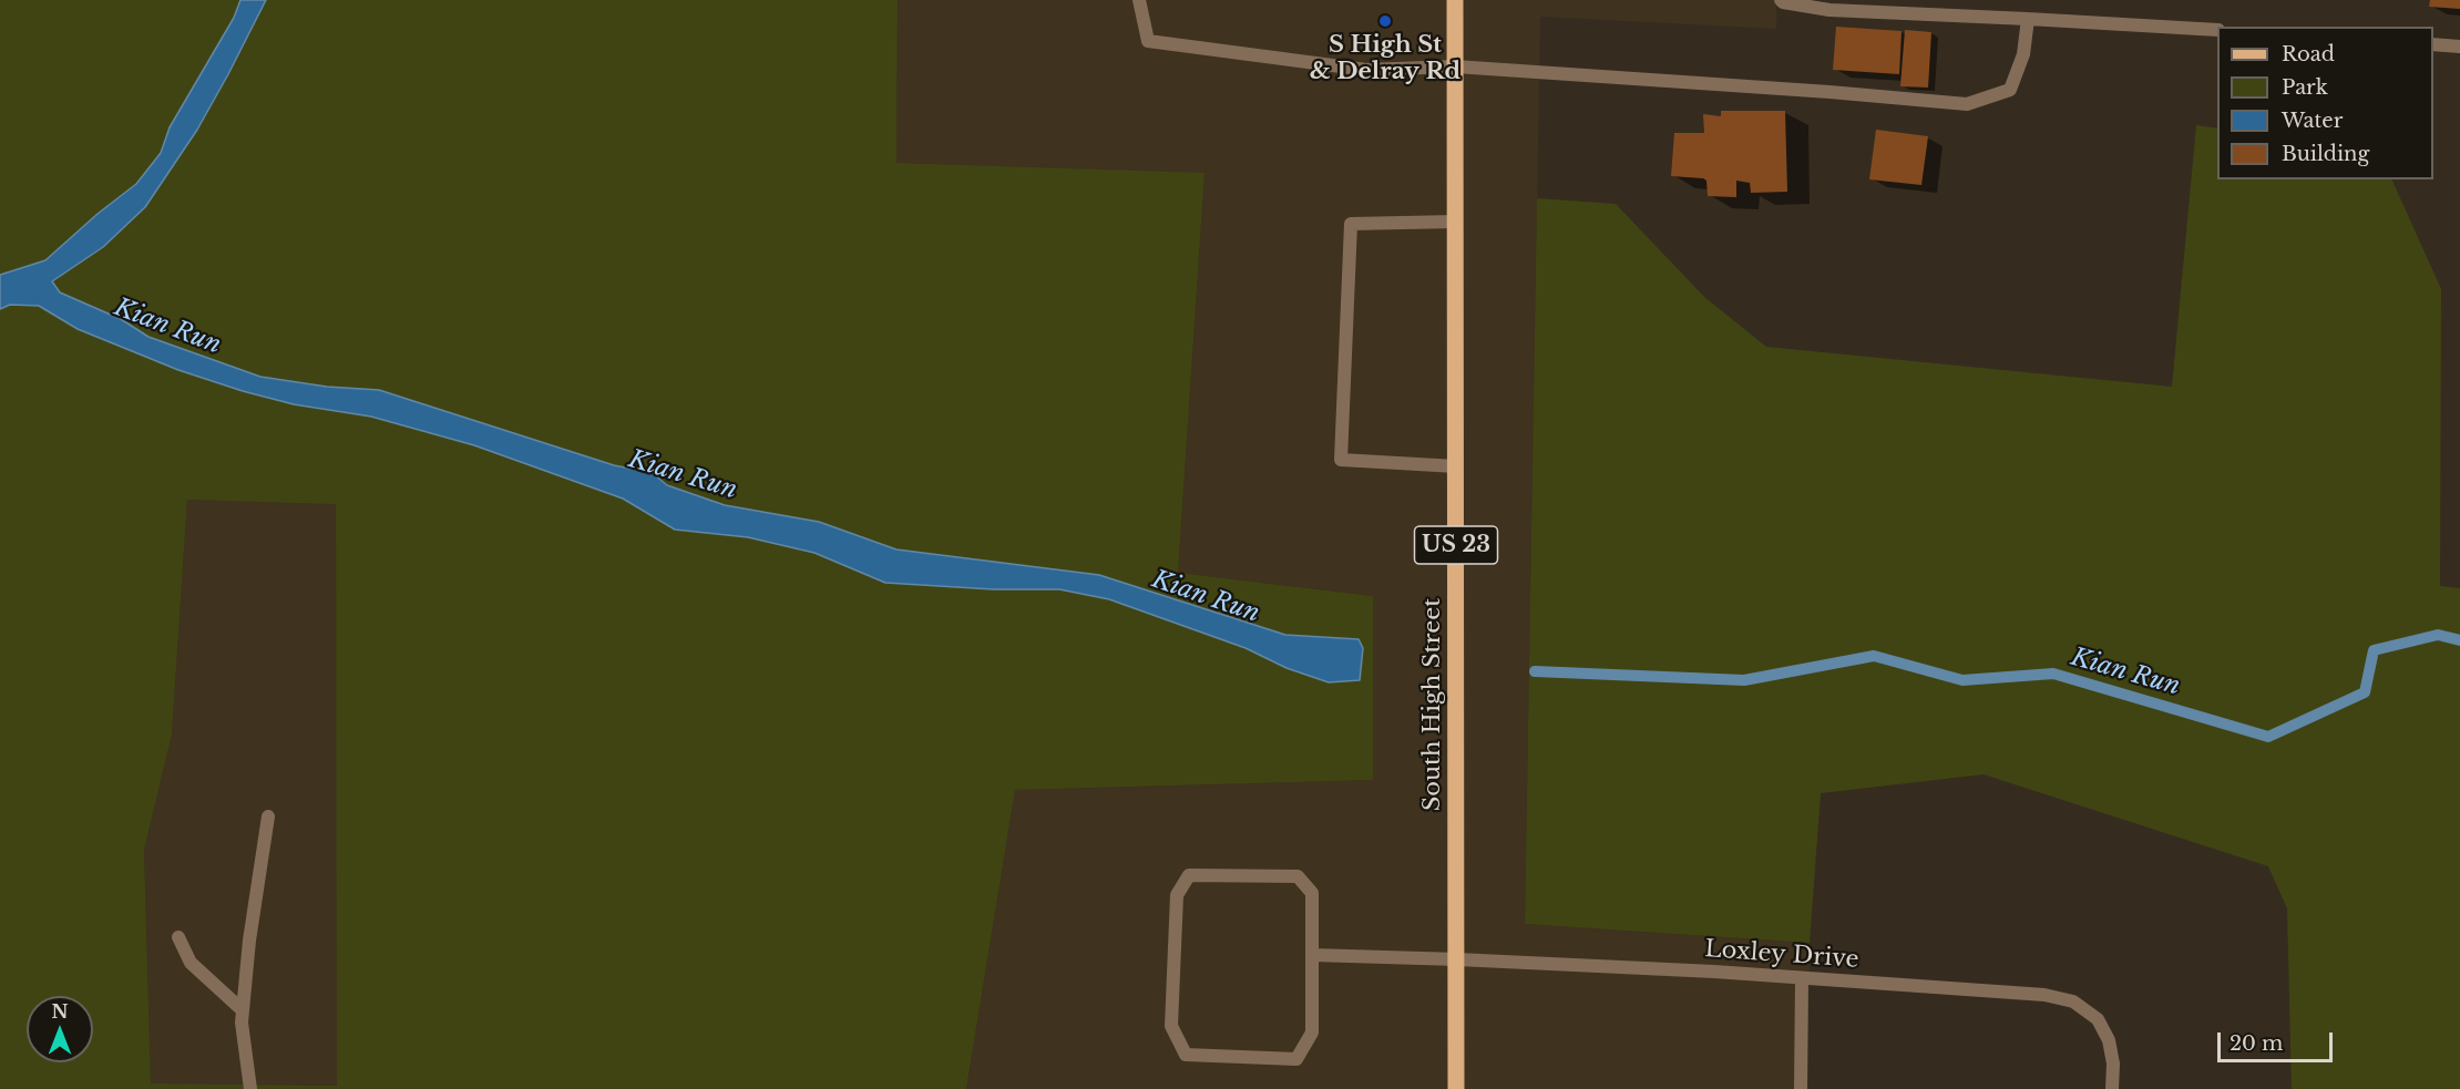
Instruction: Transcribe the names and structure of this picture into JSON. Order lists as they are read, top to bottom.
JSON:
{
  "streets": {
    "main road": ["US 23", "South High Street"],
    "street": ["Loxley Drive"]
  },
  "crossings": [
    ["South High Street", "Loxley Drive"]
  ],
  "water": ["Kian Run"],
  "places": ["S High St & Delray Rd"],
  "legend": [
    "Road",
    "Park",
    "Water",
    "Building"
  ],
  "scale_bar": "20 m",
  "north": "top"
}
